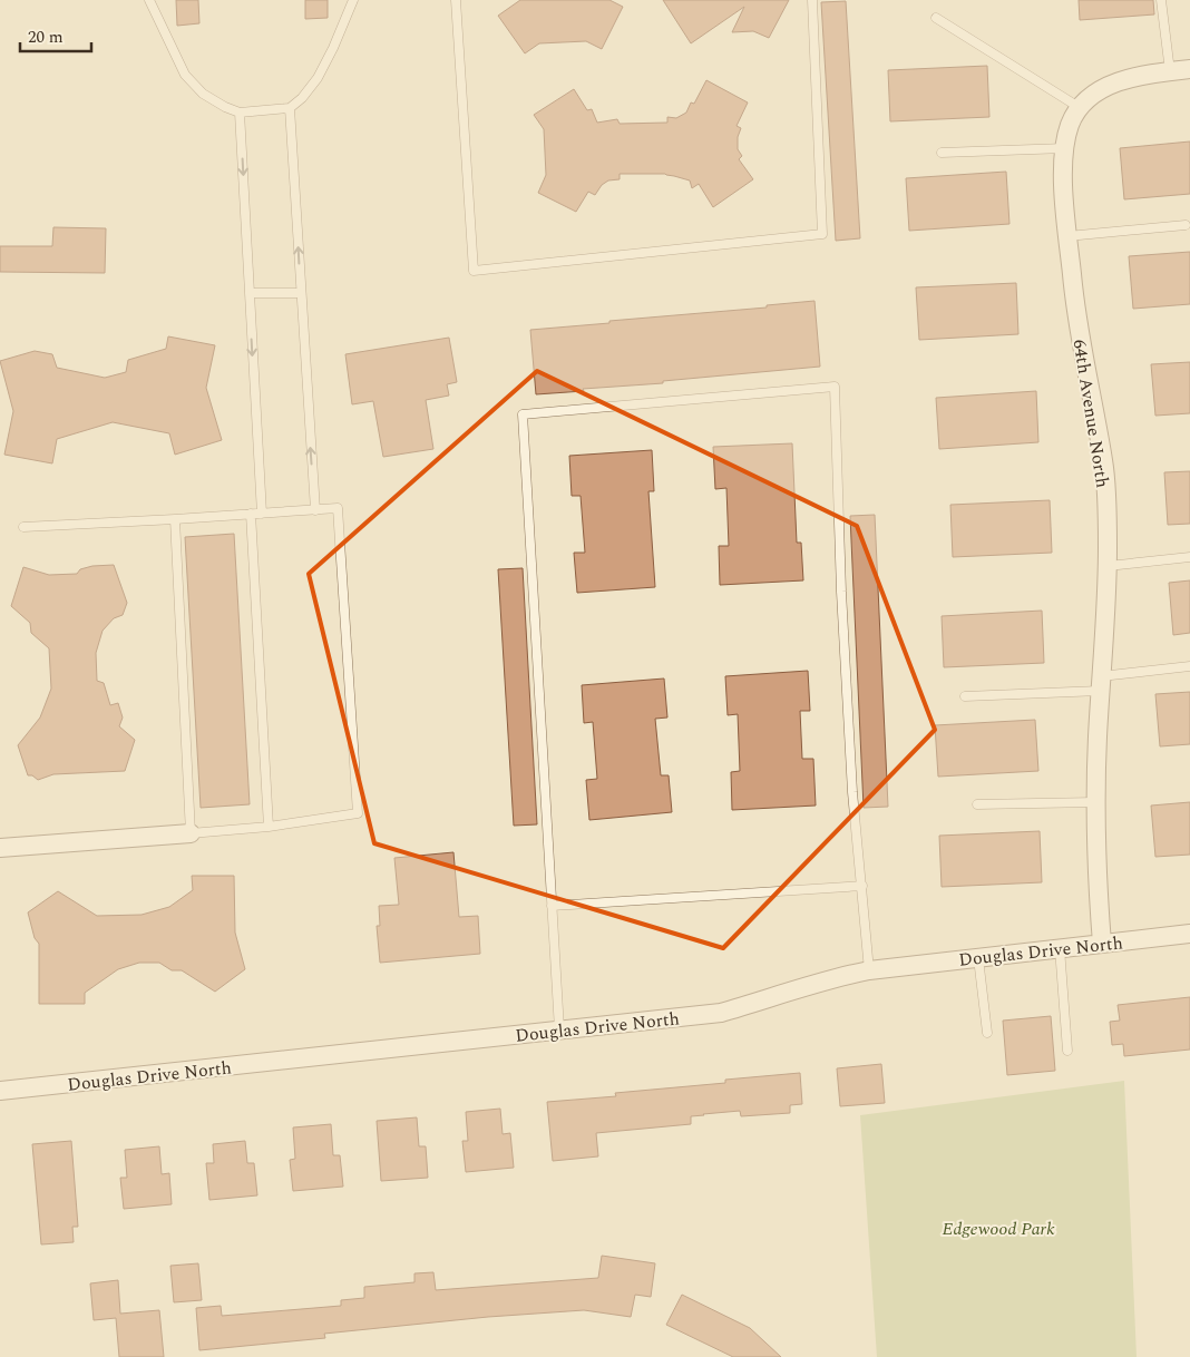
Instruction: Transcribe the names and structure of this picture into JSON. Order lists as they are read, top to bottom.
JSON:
{
  "streets": {
    "street": ["64th Avenue North", "Douglas Drive North"]
  },
  "crossings": [
    ["64th Avenue North", "Douglas Drive North"]
  ],
  "parks": ["Edgewood Park"],
  "scale_bar": "20 m"
}
